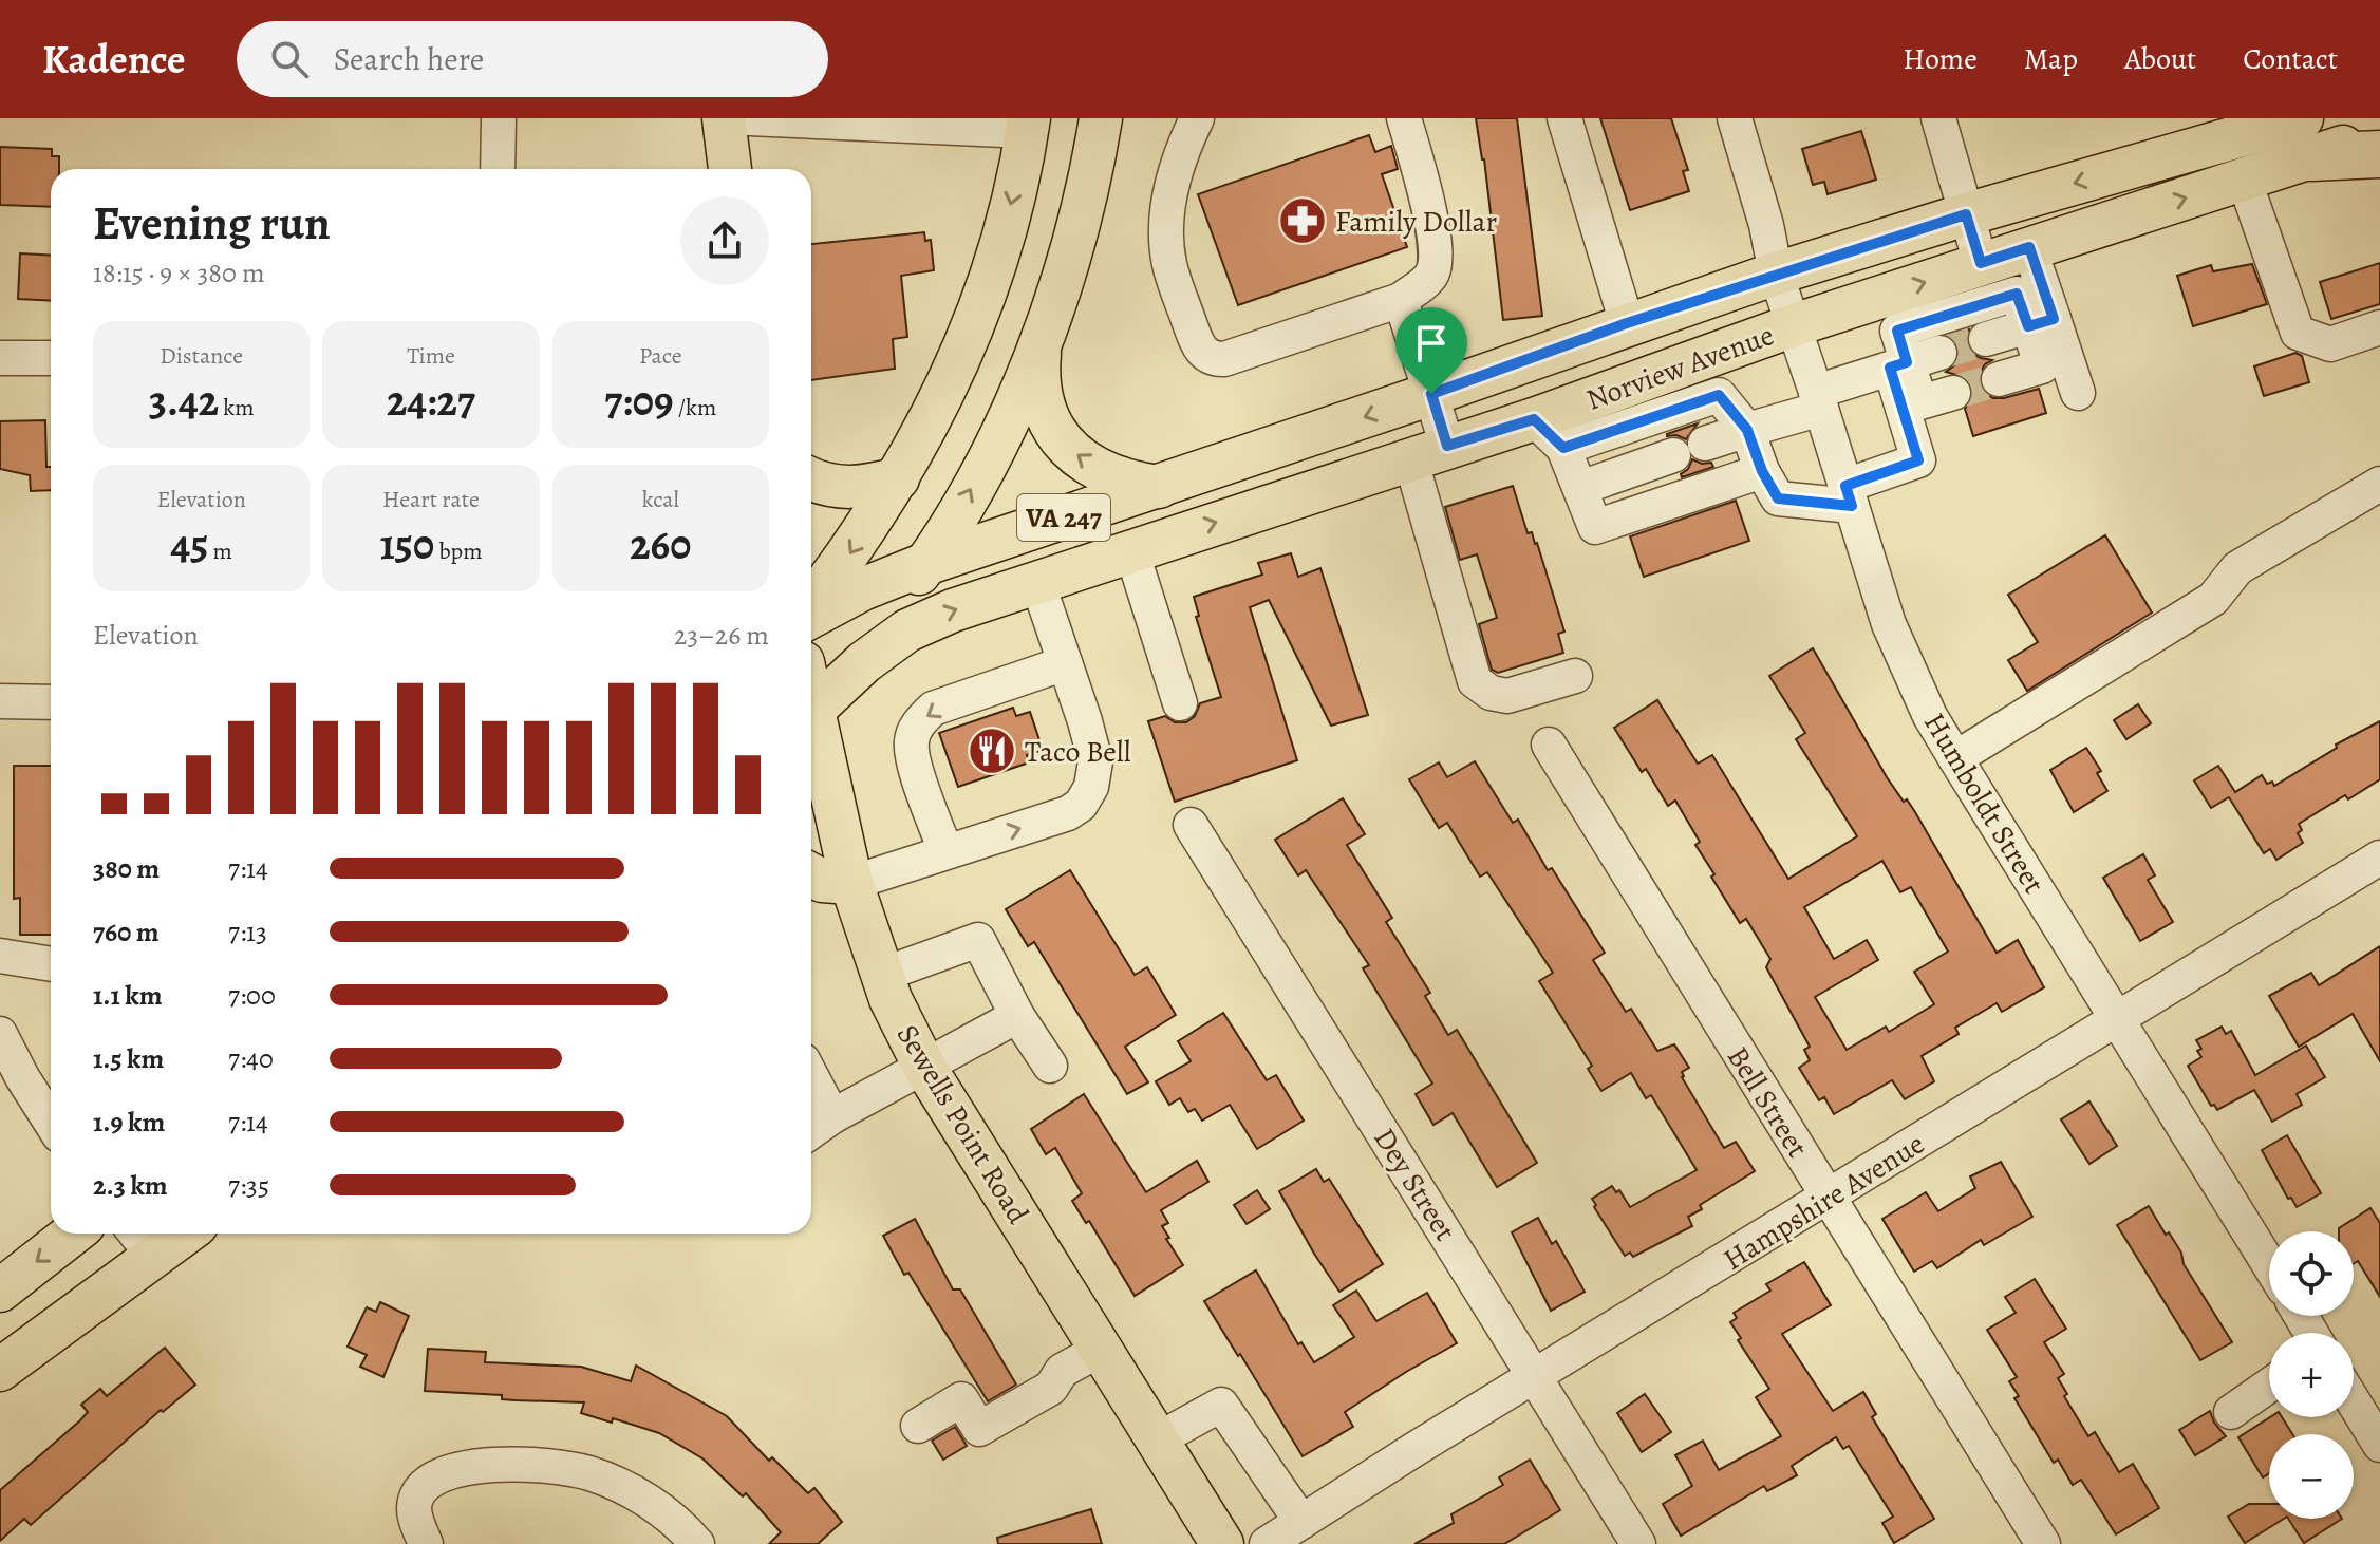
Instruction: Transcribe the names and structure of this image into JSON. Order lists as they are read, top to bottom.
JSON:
{
  "streets": {
    "main road": ["Norview Avenue", "VA 247", "Sewells Point Road"],
    "street": [
      "Humboldt Street",
      "Bell Street",
      "Dey Street",
      "Hampshire Avenue"
    ]
  },
  "crossings": [
    ["Norview Avenue", "Humboldt Street"],
    ["Humboldt Street", "Hampshire Avenue"],
    ["Bell Street", "Hampshire Avenue"],
    ["Dey Street", "Hampshire Avenue"]
  ],
  "places": {
    "pharmacy": ["Family Dollar"],
    "restaurant": ["Taco Bell"]
  },
  "page": {
    "header": "Kadence",
    "search": "Search here",
    "nav": [
      "Home",
      "Map",
      "About",
      "Contact"
    ],
    "heading": ["Evening run", "18:15 · 9 × 380 m"],
    "stats": [
      ["Distance", "3.42 km"],
      ["Time", "24:27"],
      ["Pace", "7:09 /km"],
      ["Elevation", "45 m"],
      ["Heart rate", "150 bpm"],
      ["kcal", "260"]
    ],
    "chart": ["Elevation", "23–26 m"],
    "list": [
      {
        "name": "380 m",
        "note": "7:14"
      },
      {
        "name": "760 m",
        "note": "7:13"
      },
      {
        "name": "1.1 km",
        "note": "7:00"
      },
      {
        "name": "1.5 km",
        "note": "7:40"
      },
      {
        "name": "1.9 km",
        "note": "7:14"
      },
      {
        "name": "2.3 km",
        "note": "7:35"
      }
    ],
    "map_buttons": ["+", "−"]
  }
}
